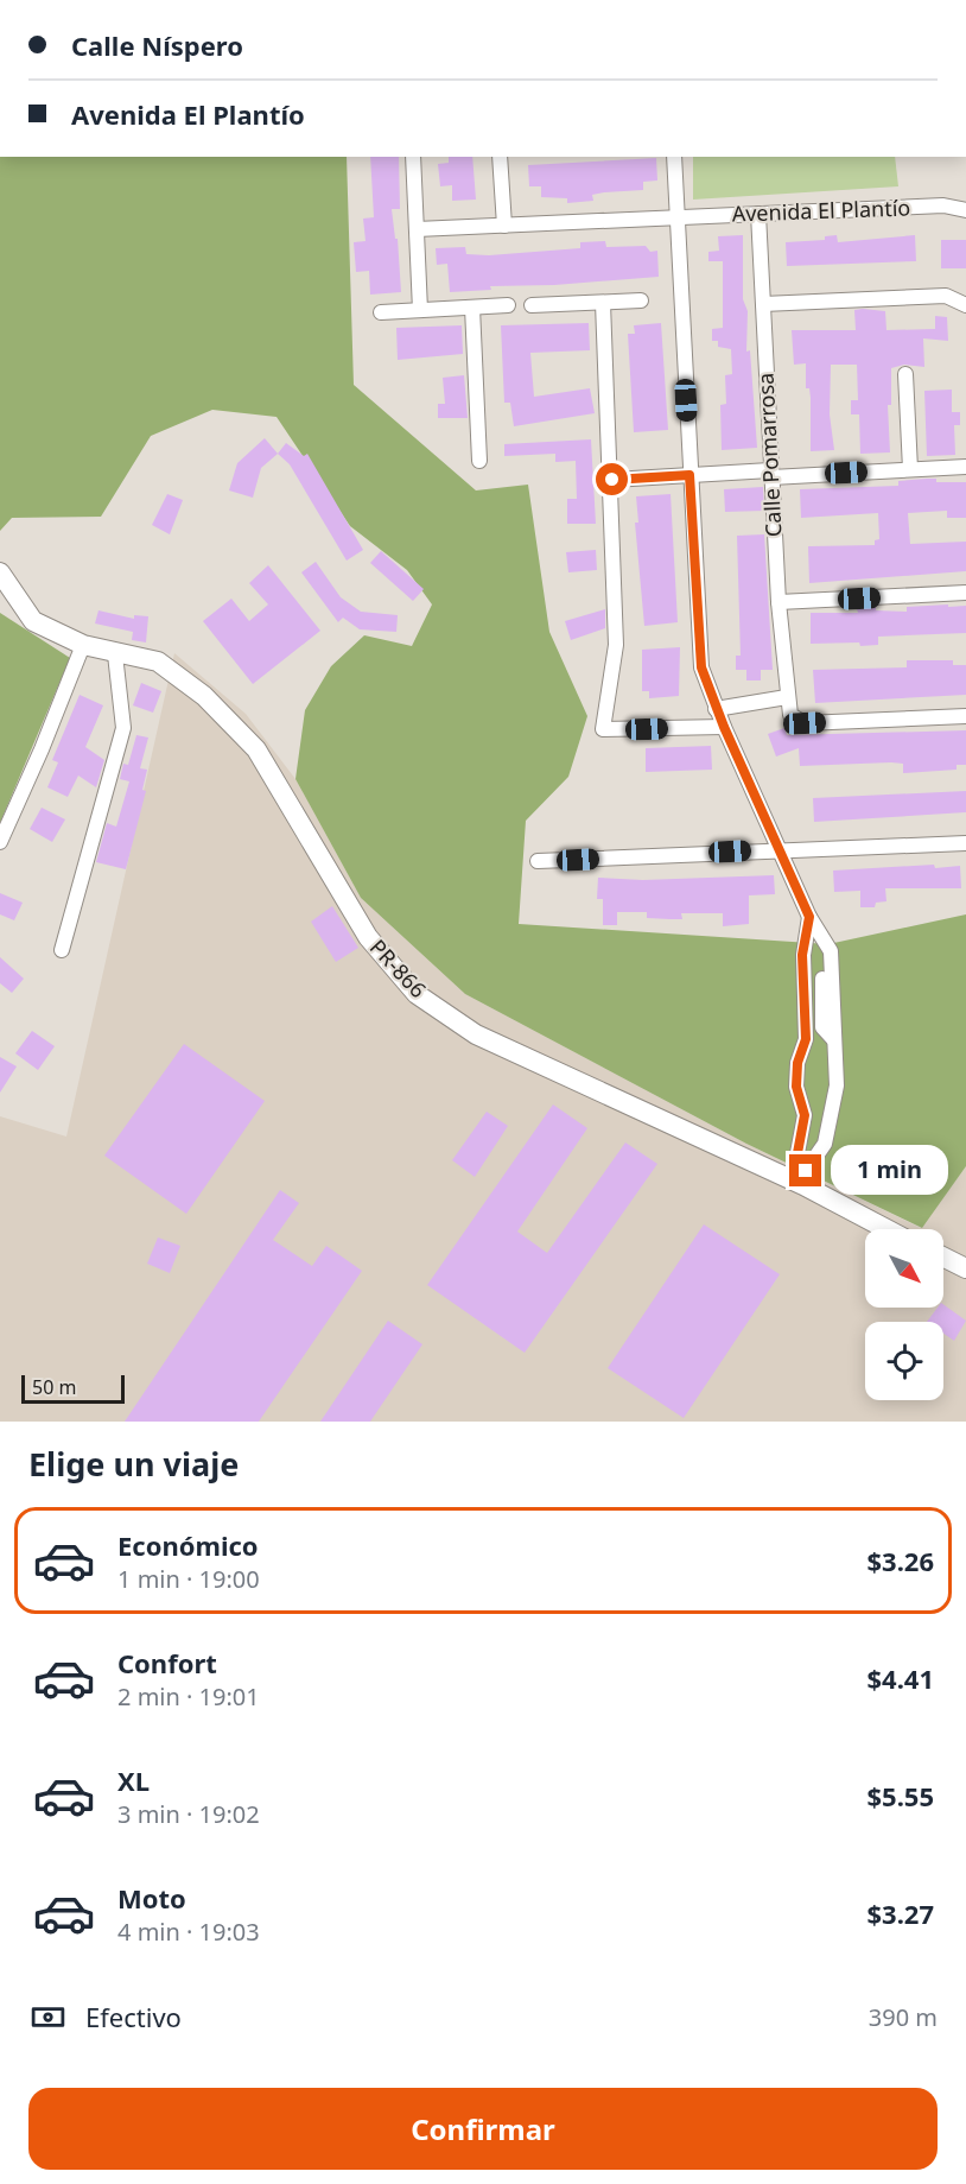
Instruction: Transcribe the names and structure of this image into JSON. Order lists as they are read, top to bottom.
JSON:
{
  "streets": {
    "street": ["Avenida El Plantío", "Calle Pomarrosa", "PR-866"]
  },
  "crossings": [
    ["Avenida El Plantío", "Calle Pomarrosa"]
  ],
  "scale_bar": "50 m",
  "north": "bottom right",
  "page": {
    "banner": ["Calle Níspero", "Avenida El Plantío"],
    "bubble": "1 min",
    "scale": "50 m",
    "heading": "Elige un viaje",
    "list": [
      {
        "name": "Económico",
        "note": "1 min · 19:00",
        "value": "$3.26"
      },
      {
        "name": "Confort",
        "note": "2 min · 19:01",
        "value": "$4.41"
      },
      {
        "name": "XL",
        "note": "3 min · 19:02",
        "value": "$5.55"
      },
      {
        "name": "Moto",
        "note": "4 min · 19:03",
        "value": "$3.27"
      }
    ],
    "pay": ["Efectivo", "390 m"],
    "buttons": "Confirmar"
  }
}
